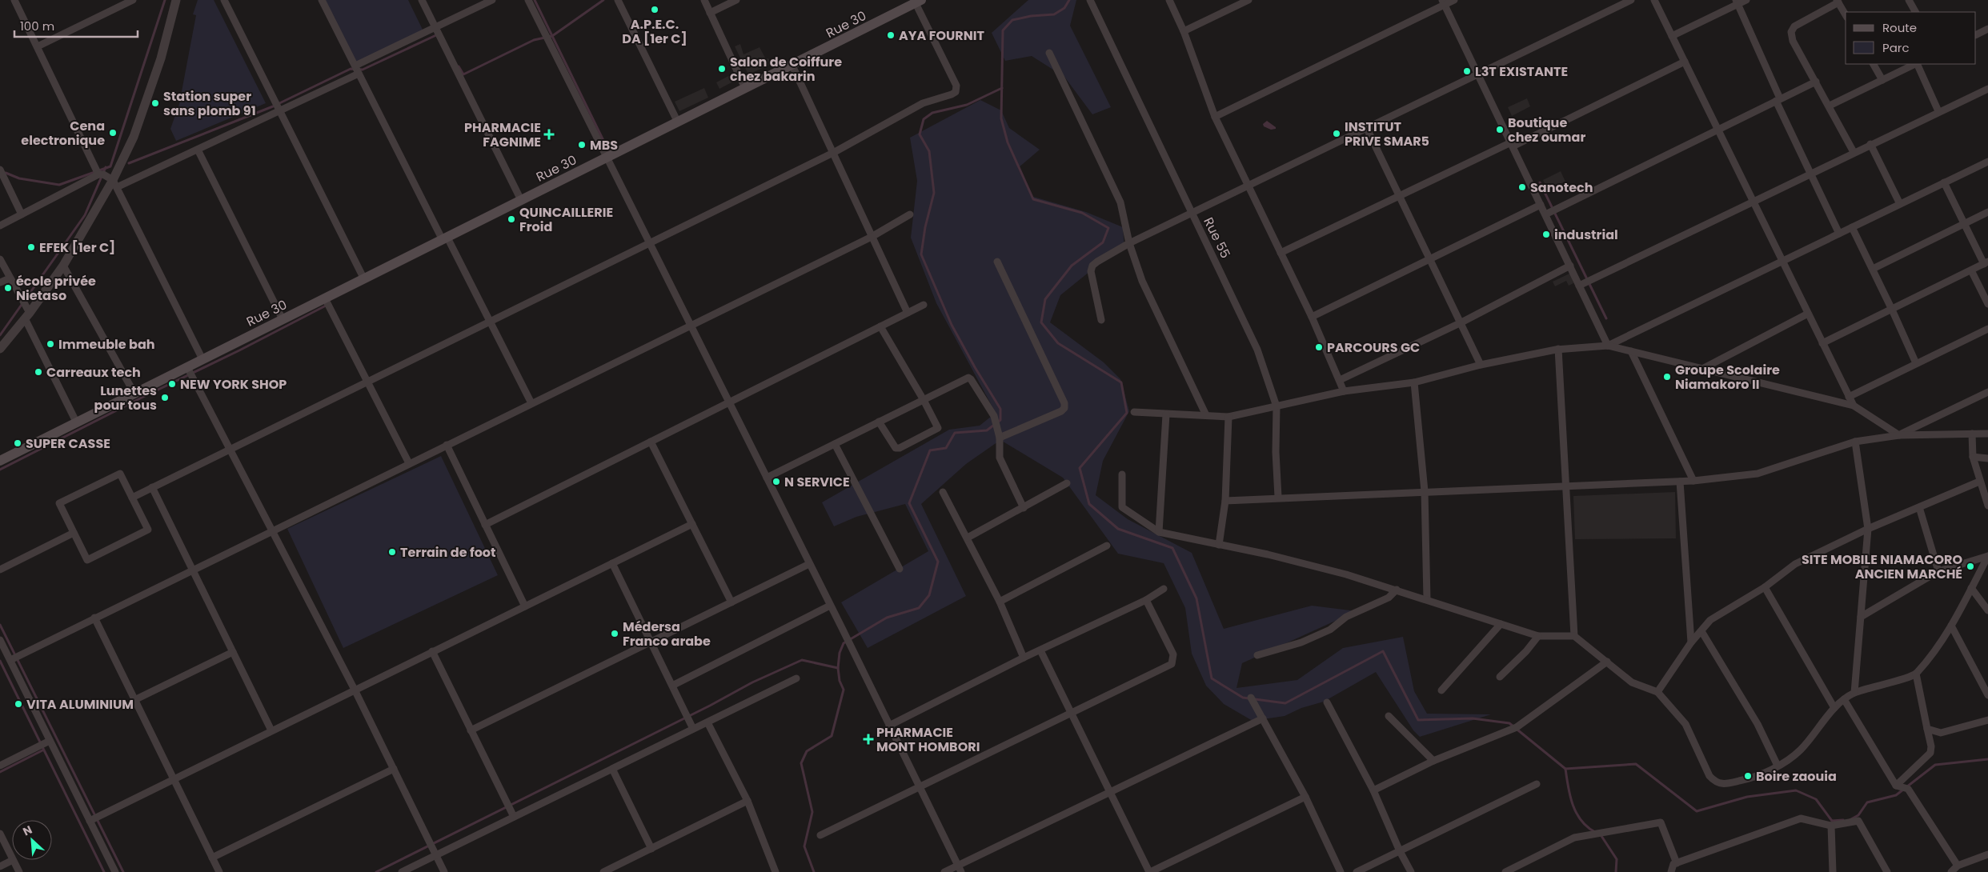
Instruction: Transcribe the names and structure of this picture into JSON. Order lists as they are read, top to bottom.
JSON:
{
  "streets": {
    "main road": ["Rue 30"],
    "street": ["Rue 55"]
  },
  "places": {
    "other": [
      "A.P.E.C. DA [1er C]",
      "AYA FOURNIT",
      "Salon de Coiffure chez bakarin",
      "L3T EXISTANTE",
      "Station super sans plomb 91",
      "Boutique chez oumar",
      "Cena electronique",
      "INSTITUT PRIVE SMAR5",
      "MBS",
      "Sanotech",
      "QUINCAILLERIE Froid",
      "industrial",
      "EFEK [1er C]",
      "école privée Nietaso",
      "Immeuble bah",
      "PARCOURS GC",
      "Carreaux tech",
      "Groupe Scolaire Niamakoro II",
      "NEW YORK SHOP",
      "Lunettes pour tous",
      "SUPER CASSE",
      "N SERVICE",
      "Terrain de foot",
      "SITE MOBILE NIAMACORO ANCIEN MARCHÉ",
      "Médersa Franco arabe",
      "VITA ALUMINIUM",
      "Boire zaouia"
    ],
    "health": ["PHARMACIE FAGNIME", "PHARMACIE MONT HOMBORI"]
  },
  "legend": ["Route", "Parc"],
  "scale_bar": "100 m",
  "north": "top left"
}
